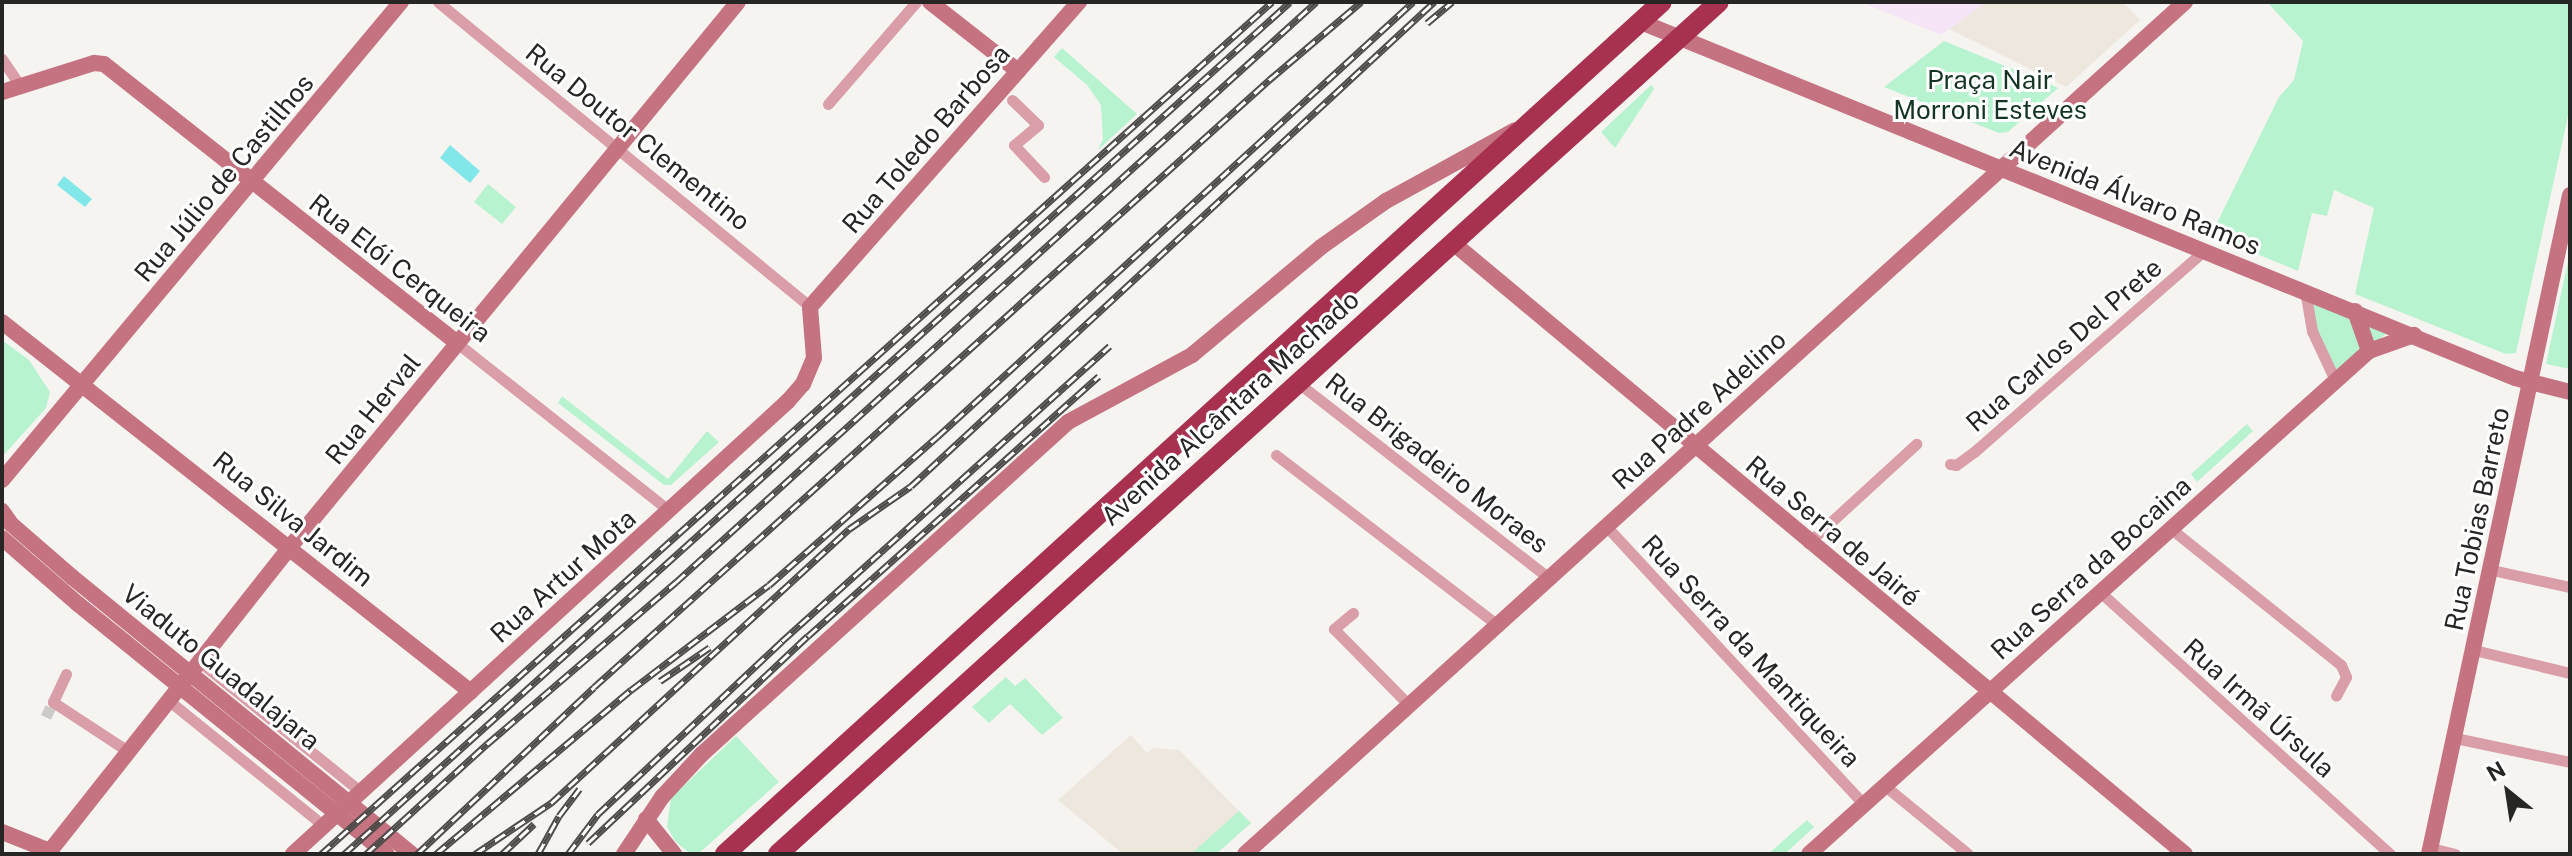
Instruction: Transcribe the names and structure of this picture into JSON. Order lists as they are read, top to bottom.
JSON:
{
  "streets": {
    "highway": ["Avenida Alcântara Machado"],
    "street": [
      "Rua Doutor Clementino",
      "Rua Toledo Barbosa",
      "Rua Júlio de Castilhos",
      "Avenida Álvaro Ramos",
      "Rua Elói Cerqueira",
      "Rua Carlos Del Prete",
      "Rua Herval",
      "Rua Padre Adelino",
      "Rua Brigadeiro Moraes",
      "Rua Silva Jardim",
      "Rua Tobias Barreto",
      "Rua Serra de Jairé",
      "Rua Serra da Bocaina",
      "Rua Artur Mota",
      "Rua Serra da Mantiqueira",
      "Viaduto Guadalajara",
      "Rua Irmã Úrsula"
    ]
  },
  "crossings": [
    ["Rua Doutor Clementino", "Rua Toledo Barbosa"],
    ["Rua Doutor Clementino", "Rua Herval"],
    ["Rua Doutor Clementino", "Rua Artur Mota"],
    ["Rua Toledo Barbosa", "Rua Artur Mota"],
    ["Rua Júlio de Castilhos", "Rua Elói Cerqueira"],
    ["Rua Júlio de Castilhos", "Rua Silva Jardim"],
    ["Avenida Álvaro Ramos", "Rua Carlos Del Prete"],
    ["Avenida Álvaro Ramos", "Avenida Alcântara Machado"],
    ["Avenida Álvaro Ramos", "Rua Padre Adelino"],
    ["Avenida Álvaro Ramos", "Rua Tobias Barreto"],
    ["Avenida Álvaro Ramos", "Rua Serra da Bocaina"],
    ["Rua Elói Cerqueira", "Rua Herval"],
    ["Rua Elói Cerqueira", "Rua Artur Mota"],
    ["Avenida Alcântara Machado", "Rua Brigadeiro Moraes"],
    ["Avenida Alcântara Machado", "Rua Serra de Jairé"],
    ["Rua Herval", "Rua Silva Jardim"],
    ["Rua Padre Adelino", "Rua Brigadeiro Moraes"],
    ["Rua Padre Adelino", "Rua Serra de Jairé"],
    ["Rua Padre Adelino", "Rua Serra da Mantiqueira"],
    ["Rua Silva Jardim", "Rua Artur Mota"],
    ["Rua Serra de Jairé", "Rua Serra da Bocaina"],
    ["Rua Serra da Bocaina", "Rua Serra da Mantiqueira"],
    ["Rua Serra da Bocaina", "Rua Irmã Úrsula"]
  ],
  "parks": ["Praça Nair Morroni Esteves"],
  "north": "top left"
}
